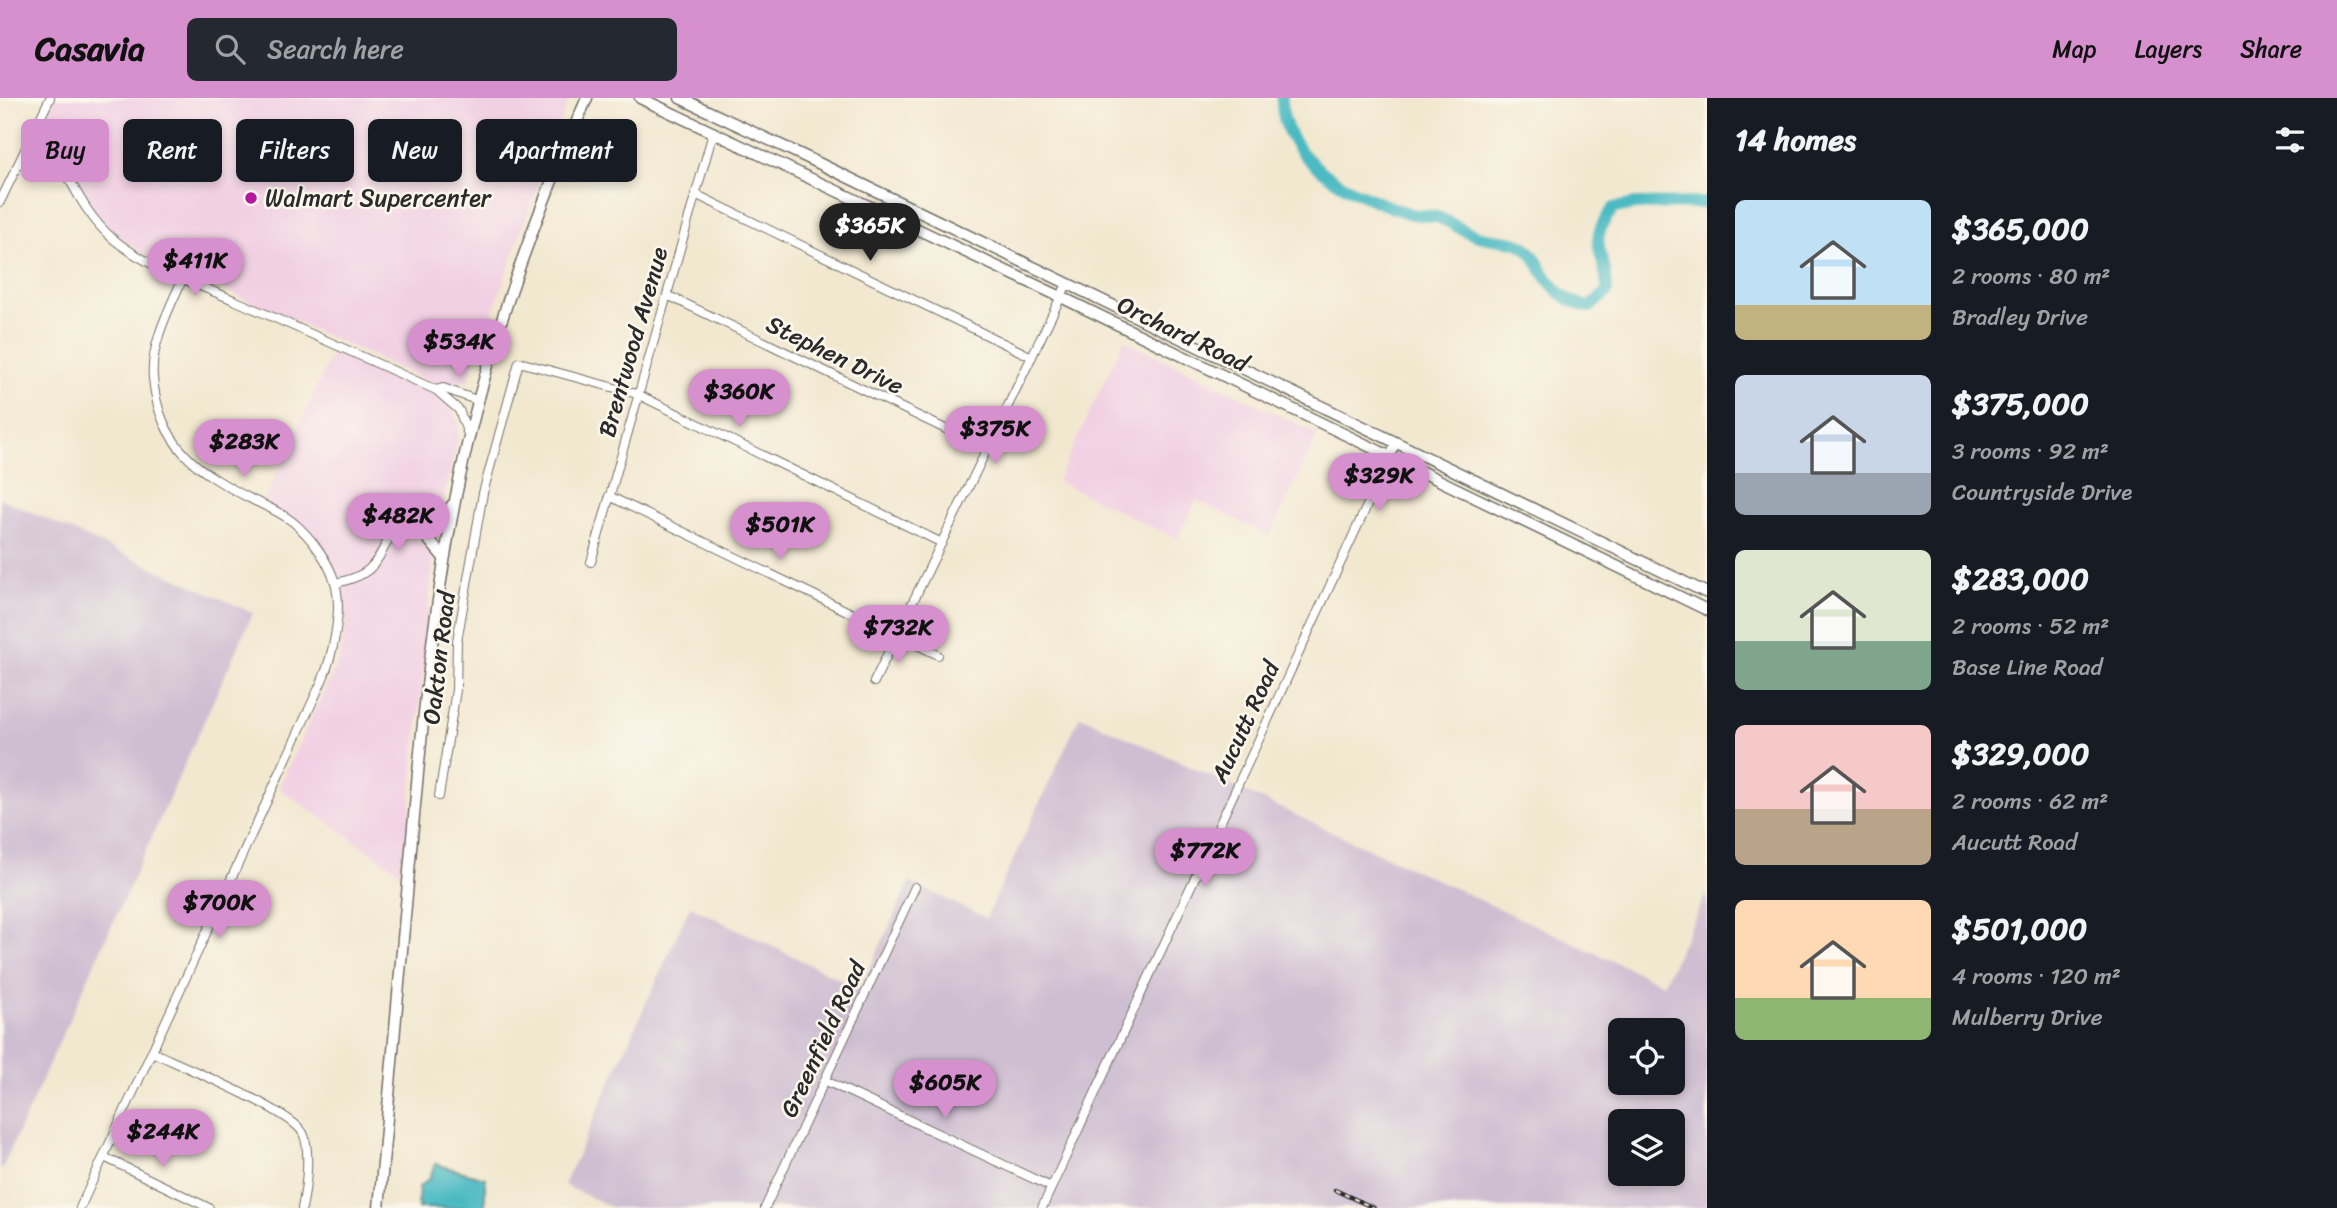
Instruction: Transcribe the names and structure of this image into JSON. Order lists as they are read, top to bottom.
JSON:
{
  "streets": {
    "main road": ["Orchard Road"],
    "street": [
      "Brentwood Avenue",
      "Stephen Drive",
      "Oakton Road",
      "Aucutt Road",
      "Greenfield Road"
    ]
  },
  "crossings": [
    ["Orchard Road", "Brentwood Avenue"],
    ["Orchard Road", "Aucutt Road"],
    ["Brentwood Avenue", "Stephen Drive"],
    ["Brentwood Avenue", "Oakton Road"]
  ],
  "places": ["Walmart Supercenter"],
  "page": {
    "header": "Casavia",
    "search": "Search here",
    "nav": ["Map", "Layers", "Share"],
    "heading": "14 homes",
    "chip": [
      "Buy",
      "Rent",
      "Filters",
      "New",
      "Apartment"
    ],
    "list": [
      {
        "name": "$365,000",
        "note": "2 rooms · 80 m² · Bradley Drive"
      },
      {
        "name": "$375,000",
        "note": "3 rooms · 92 m² · Countryside Drive"
      },
      {
        "name": "$283,000",
        "note": "2 rooms · 52 m² · Base Line Road"
      },
      {
        "name": "$329,000",
        "note": "2 rooms · 62 m² · Aucutt Road"
      },
      {
        "name": "$501,000",
        "note": "4 rooms · 120 m² · Mulberry Drive"
      }
    ],
    "price": [
      "$365K",
      "$411K",
      "$534K",
      "$360K",
      "$375K",
      "$283K",
      "$329K",
      "$482K",
      "$501K",
      "$732K",
      "$772K",
      "$700K",
      "$605K",
      "$244K"
    ]
  }
}
